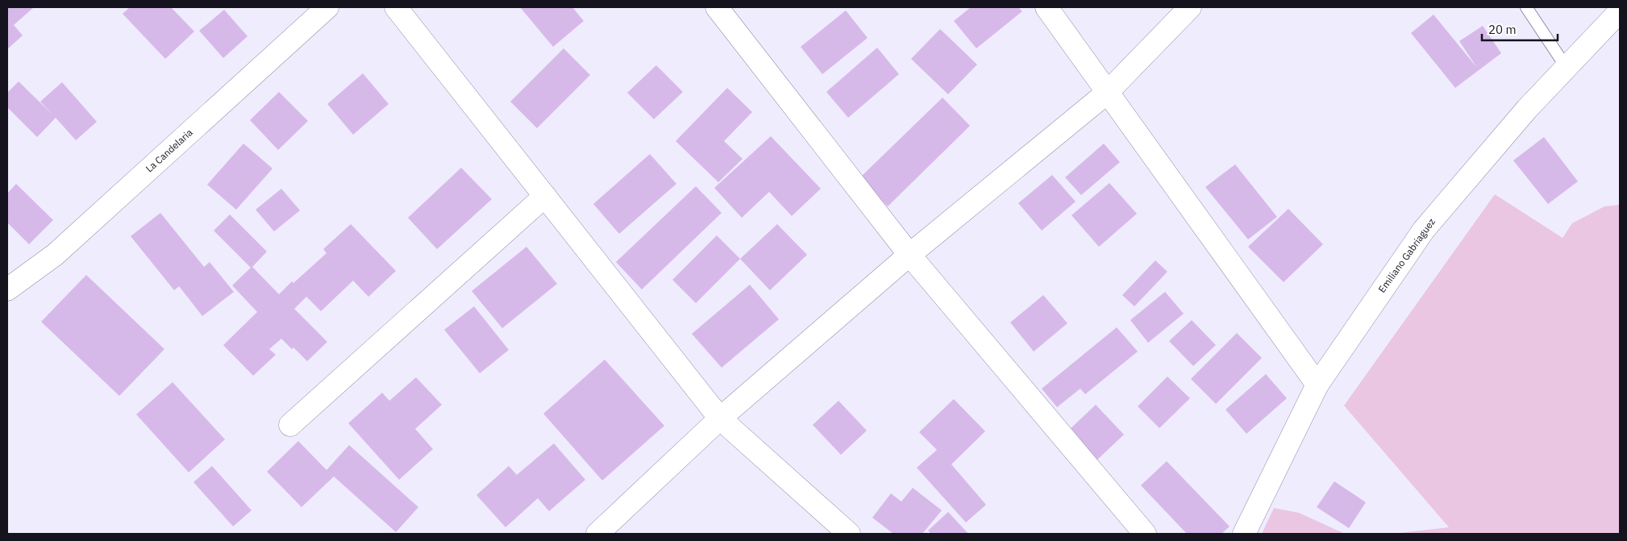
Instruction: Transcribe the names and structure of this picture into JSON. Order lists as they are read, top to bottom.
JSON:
{
  "streets": {
    "street": ["La Candelaria", "Emiliano Gabriaguez"]
  },
  "scale_bar": "20 m"
}
